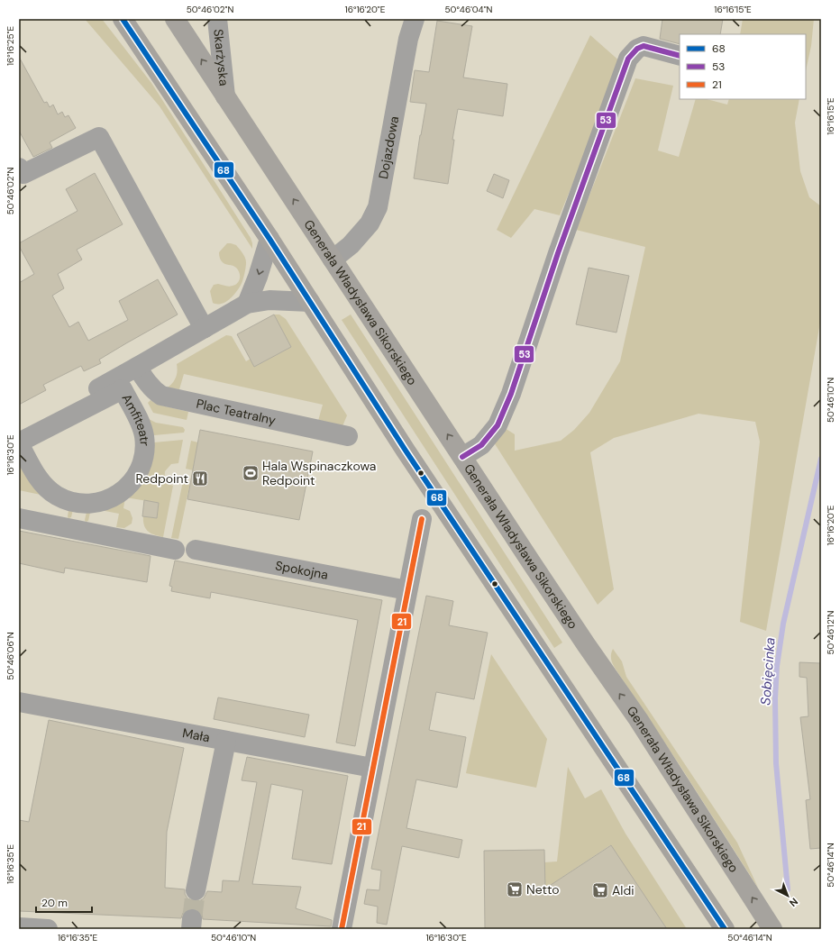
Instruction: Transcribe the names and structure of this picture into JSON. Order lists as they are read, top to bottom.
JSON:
{
  "streets": {
    "main road": ["Generała Władysława Sikorskiego"],
    "street": [
      "Skarżyska",
      "Dojazdowa",
      "Plac Teatralny",
      "Amfiteatr",
      "Spokojna",
      "Mała"
    ]
  },
  "crossings": [
    ["Skarżyska", "Generała Władysława Sikorskiego"],
    ["Dojazdowa", "Generała Władysława Sikorskiego"]
  ],
  "water": ["Sobięcinka"],
  "places": {
    "sports": ["Hala Wspinaczkowa Redpoint"],
    "restaurant": ["Redpoint"],
    "supermarket": ["Netto", "Aldi"]
  },
  "lines": ["transit line 68", "transit line 53", "transit line 21"],
  "legend": ["68", "53", "21"],
  "scale_bar": "20 m",
  "north": "bottom right",
  "coordinates": [
    "50°46'02\"N",
    "16°16'20\"E",
    "50°46'04\"N",
    "16°16'15\"E",
    "16°16'25\"E",
    "50°46'10\"N",
    "16°16'30\"E",
    "50°46'12\"N",
    "50°46'06\"N",
    "16°16'35\"E",
    "50°46'14\"N"
  ]
}
